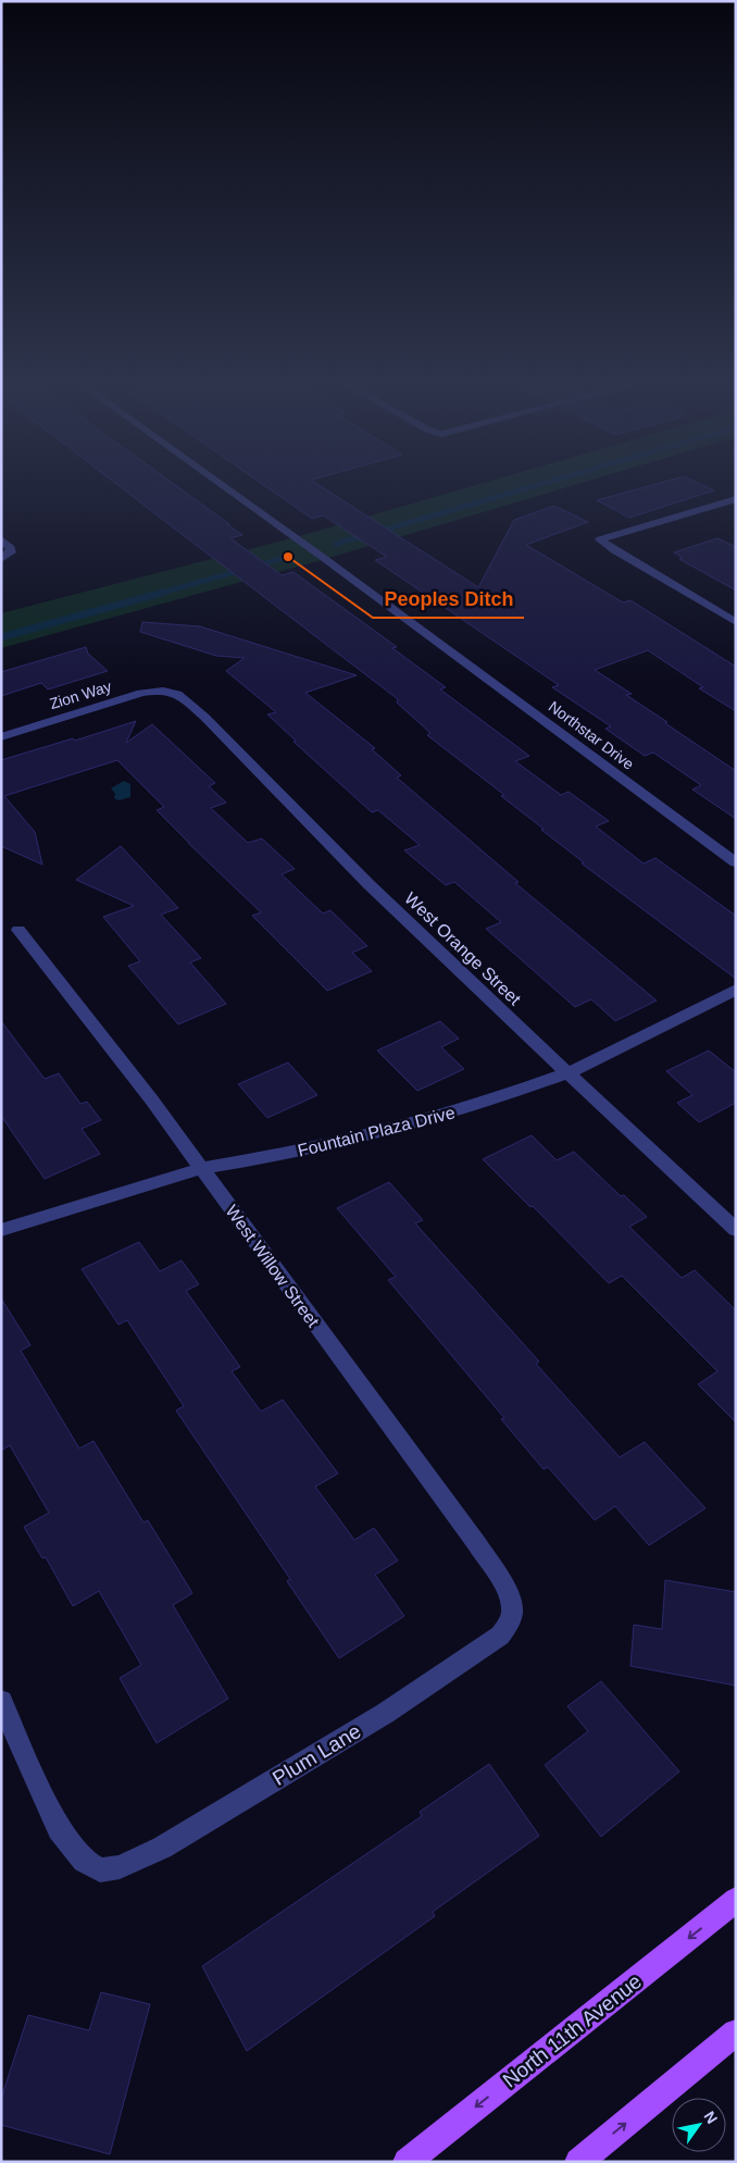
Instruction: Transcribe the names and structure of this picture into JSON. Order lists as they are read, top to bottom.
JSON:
{
  "streets": {
    "main road": ["North 11th Avenue"],
    "street": [
      "Zion Way",
      "Northstar Drive",
      "West Orange Street",
      "Fountain Plaza Drive",
      "West Willow Street",
      "Plum Lane"
    ]
  },
  "crossings": [
    ["Zion Way", "West Orange Street"],
    ["West Orange Street", "Fountain Plaza Drive"],
    ["Fountain Plaza Drive", "West Willow Street"],
    ["West Willow Street", "Plum Lane"]
  ],
  "places": ["Peoples Ditch"],
  "north": "top right"
}
